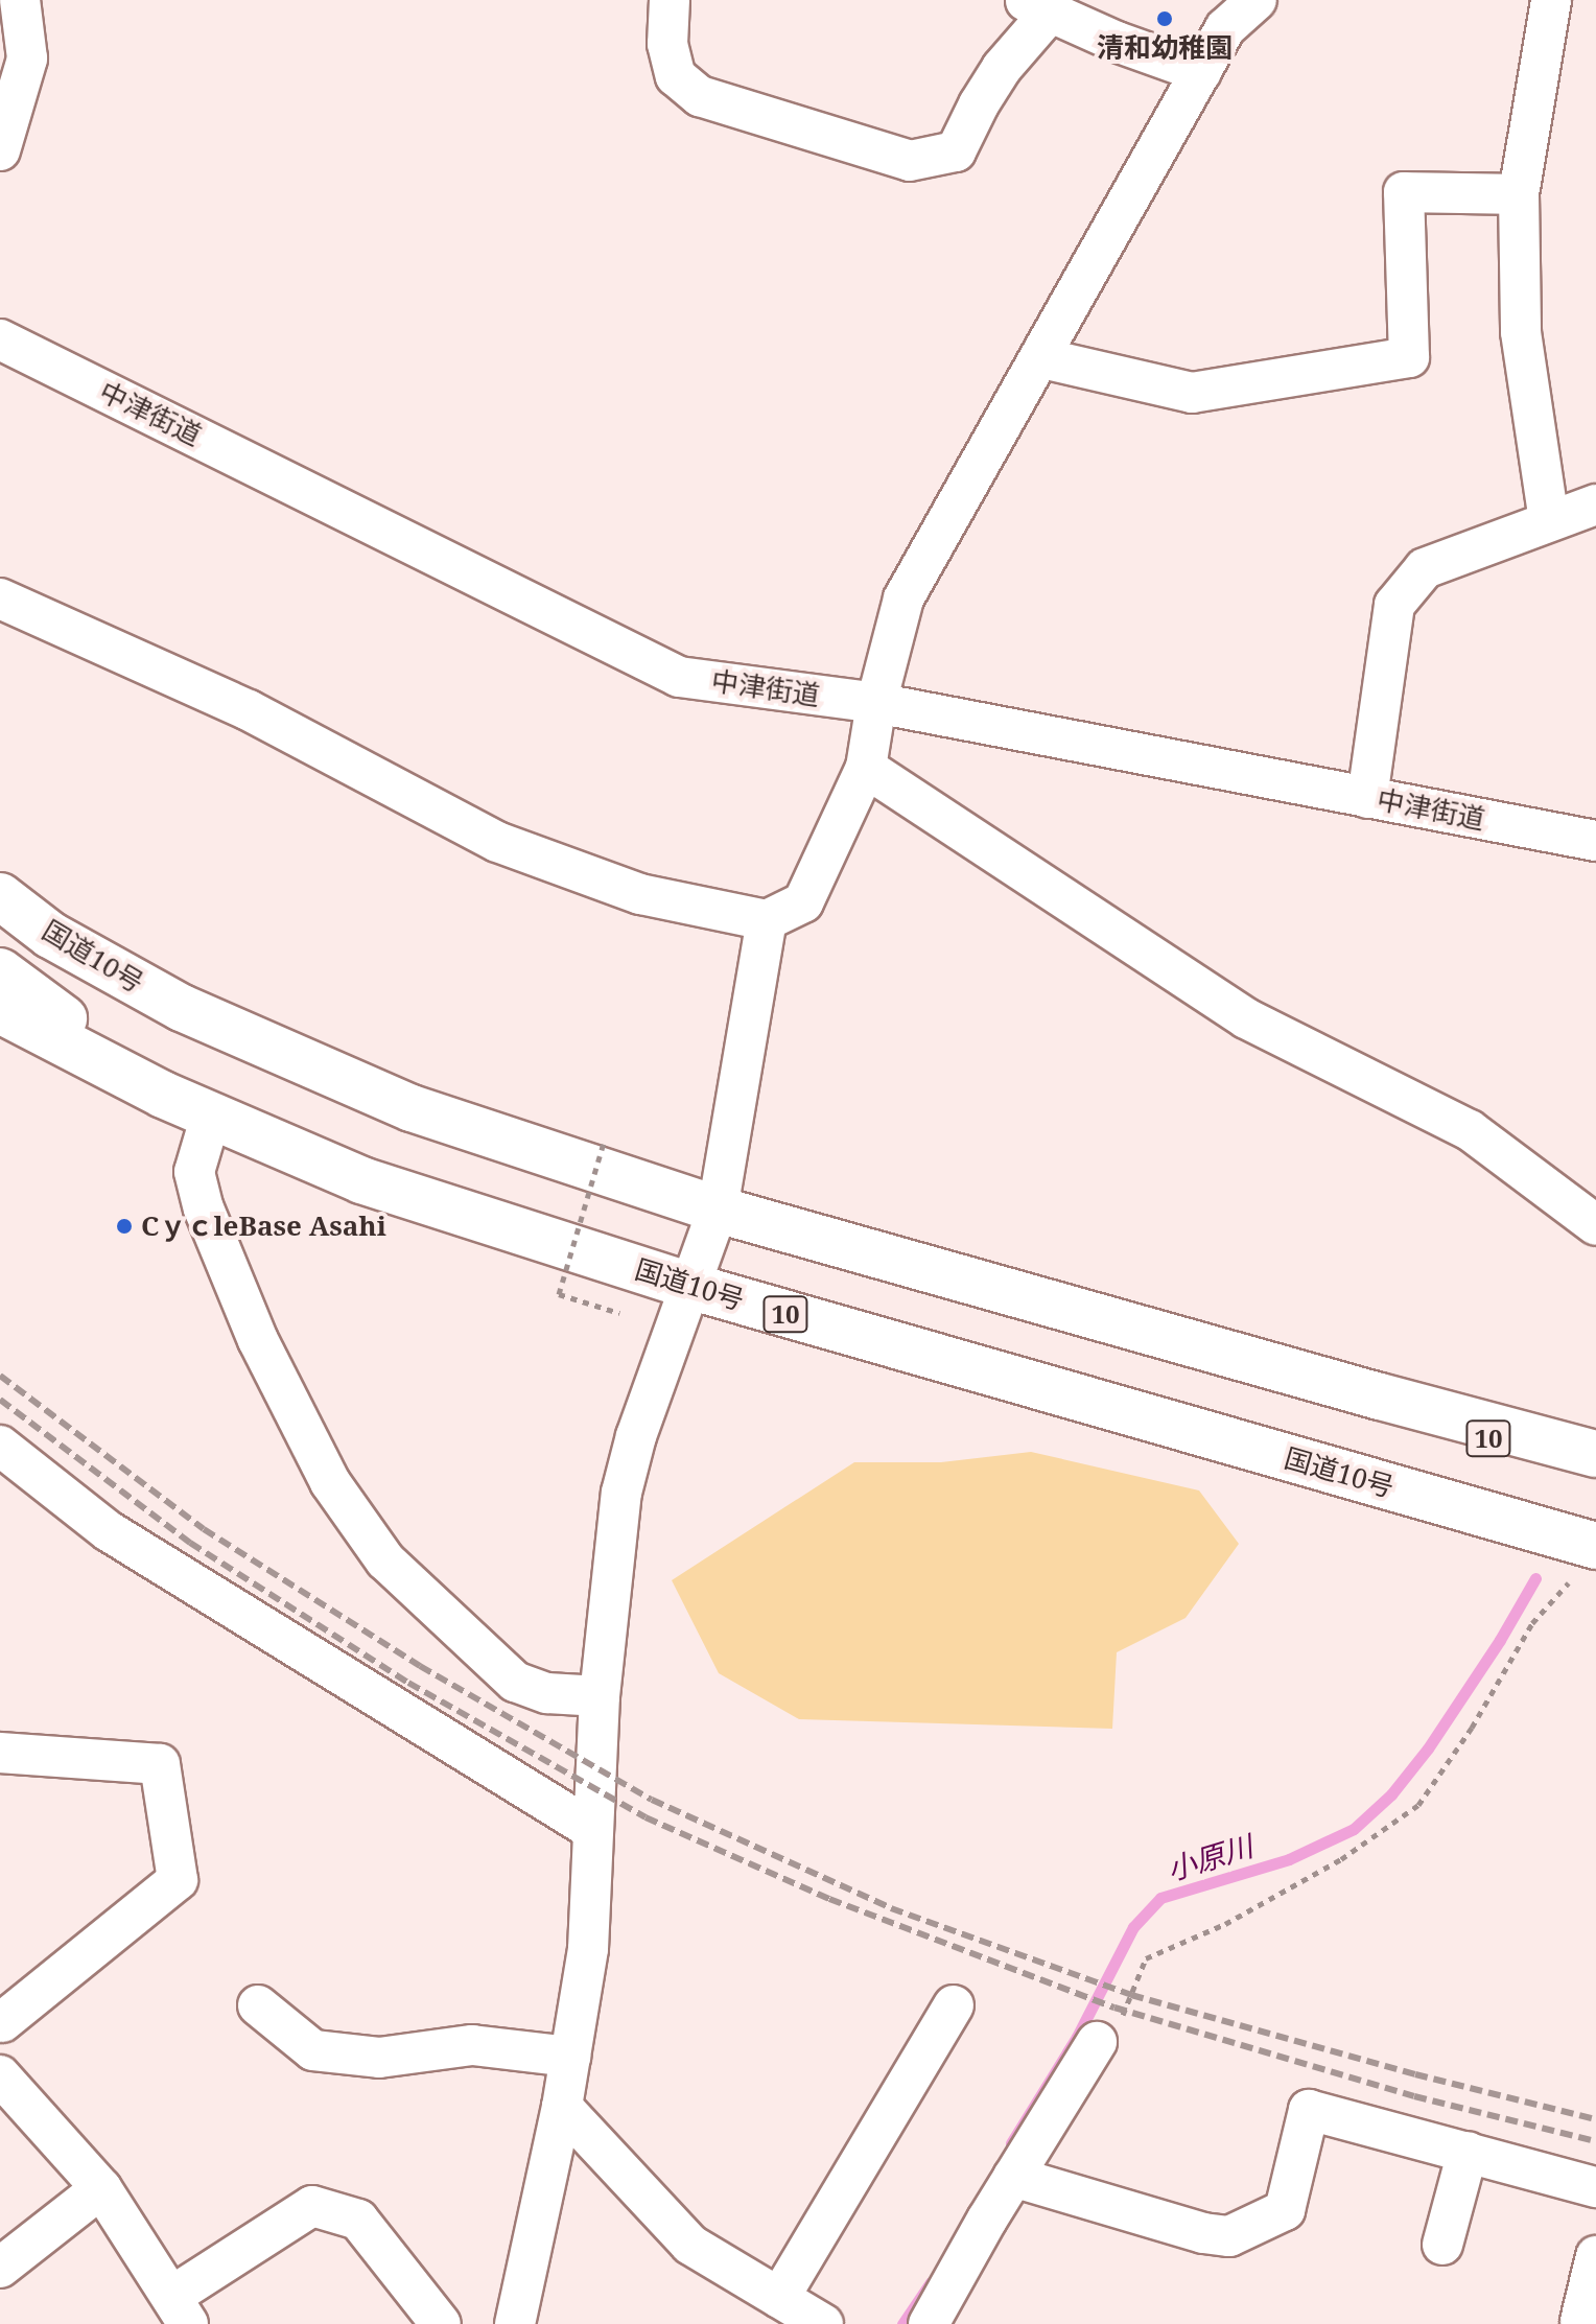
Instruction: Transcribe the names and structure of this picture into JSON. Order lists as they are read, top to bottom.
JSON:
{
  "streets": {
    "highway": ["国道10号", "10"],
    "street": ["中津街道"]
  },
  "water": ["小原川"],
  "places": ["清和幼稚園", "CｙｃleBase Asahi"]
}
